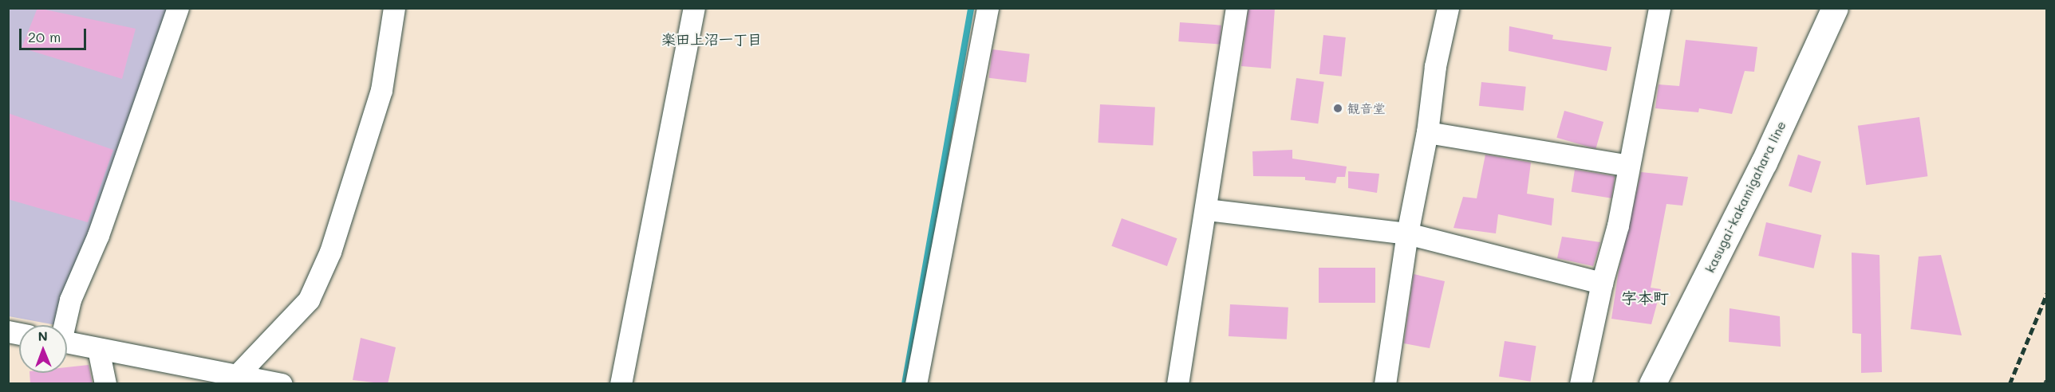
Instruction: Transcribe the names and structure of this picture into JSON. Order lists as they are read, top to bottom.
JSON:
{
  "streets": {
    "main road": ["kasugai-kakamigahara line"]
  },
  "districts": ["楽田上沼一丁目", "字本町"],
  "places": ["観音堂"],
  "scale_bar": "20 m",
  "north": "top"
}
